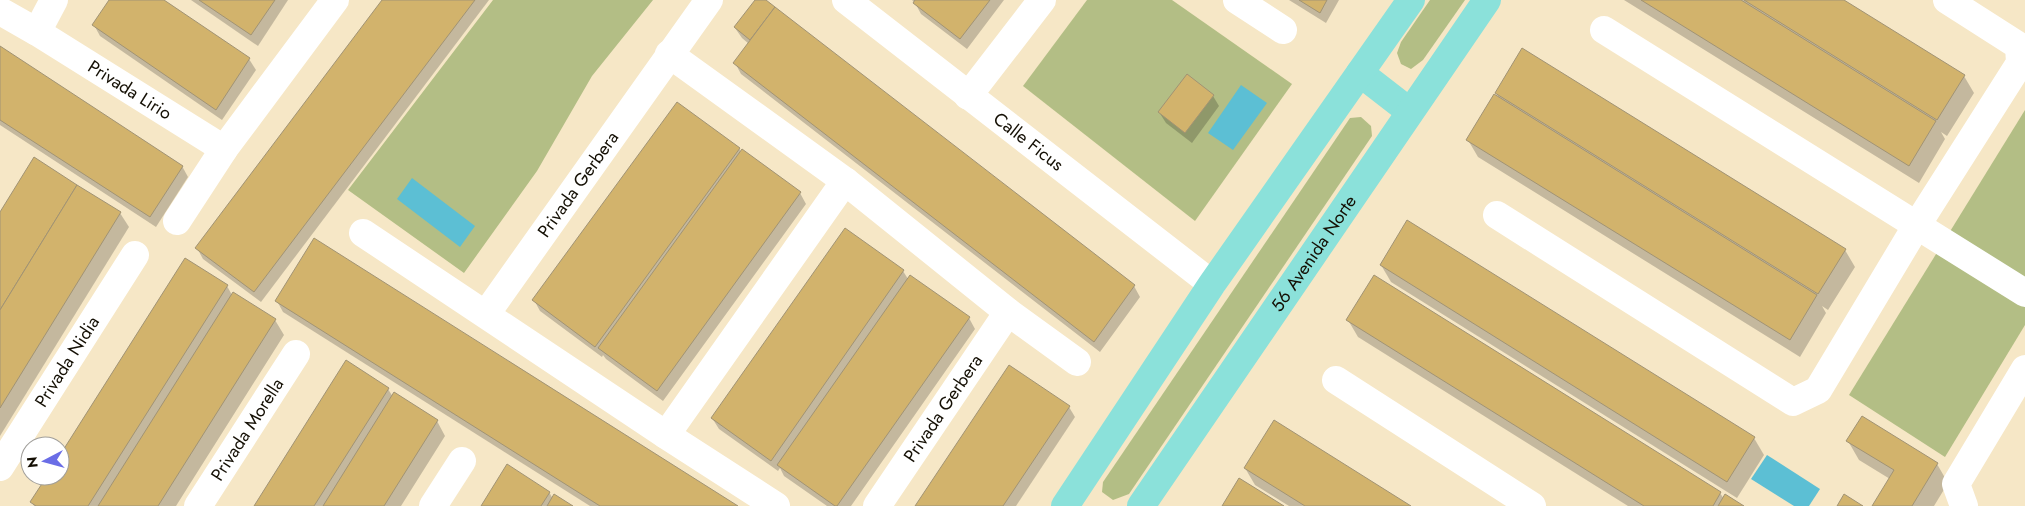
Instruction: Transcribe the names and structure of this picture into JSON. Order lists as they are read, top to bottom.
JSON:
{
  "streets": {
    "main road": ["56 Avenida Norte"],
    "street": [
      "Privada Lirio",
      "Calle Ficus",
      "Privada Gerbera",
      "Privada Nidia",
      "Privada Morella"
    ]
  },
  "north": "left"
}
